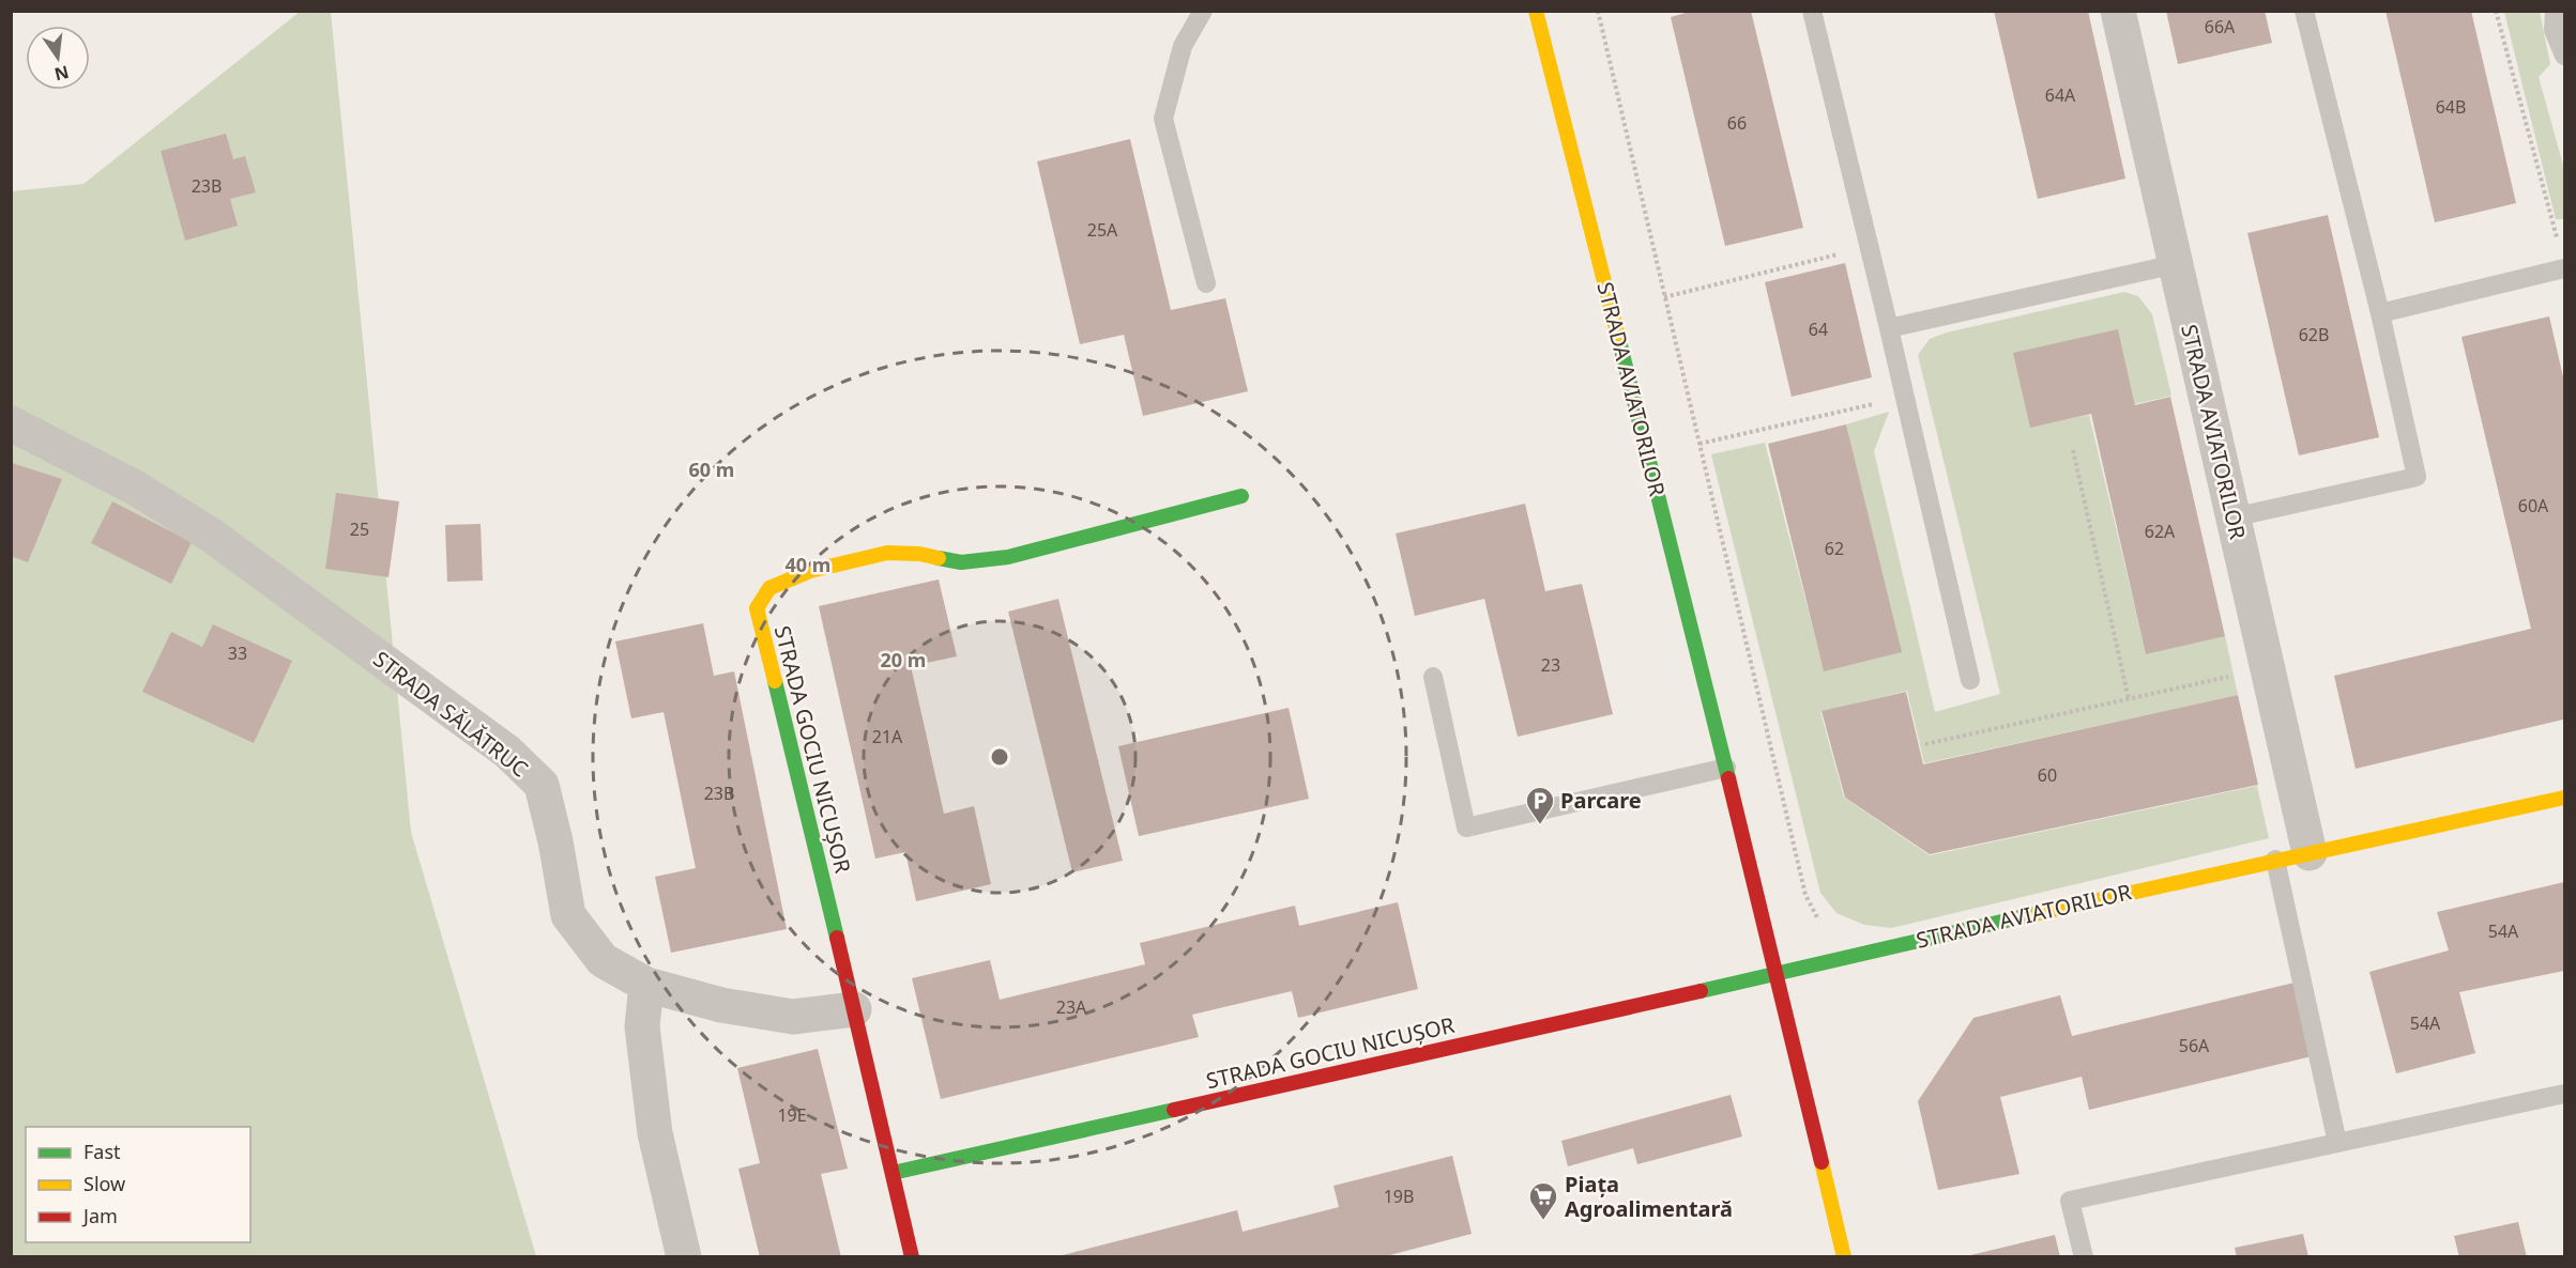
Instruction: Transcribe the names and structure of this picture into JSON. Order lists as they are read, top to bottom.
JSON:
{
  "streets": {
    "street": ["STRADA AVIATORILOR", "STRADA SĂLĂTRUC", "STRADA GOCIU NICUȘOR"]
  },
  "crossings": [
    ["STRADA AVIATORILOR", "STRADA GOCIU NICUȘOR"],
    ["STRADA SĂLĂTRUC", "STRADA GOCIU NICUȘOR"]
  ],
  "places": {
    "parking": ["Parcare"],
    "supermarket": ["Piața Agroalimentară"]
  },
  "house_numbers": [
    "66A",
    "64A",
    "64B",
    "66",
    "23B",
    "25A",
    "64",
    "62B",
    "60A",
    "25",
    "62A",
    "62",
    "33",
    "23",
    "21A",
    "60",
    "23B",
    "54A",
    "23A",
    "54A",
    "56A",
    "19E",
    "19B"
  ],
  "legend": ["Fast", "Slow", "Jam"],
  "north": "bottom",
  "rings": ["60 m", "40 m", "20 m"]
}
